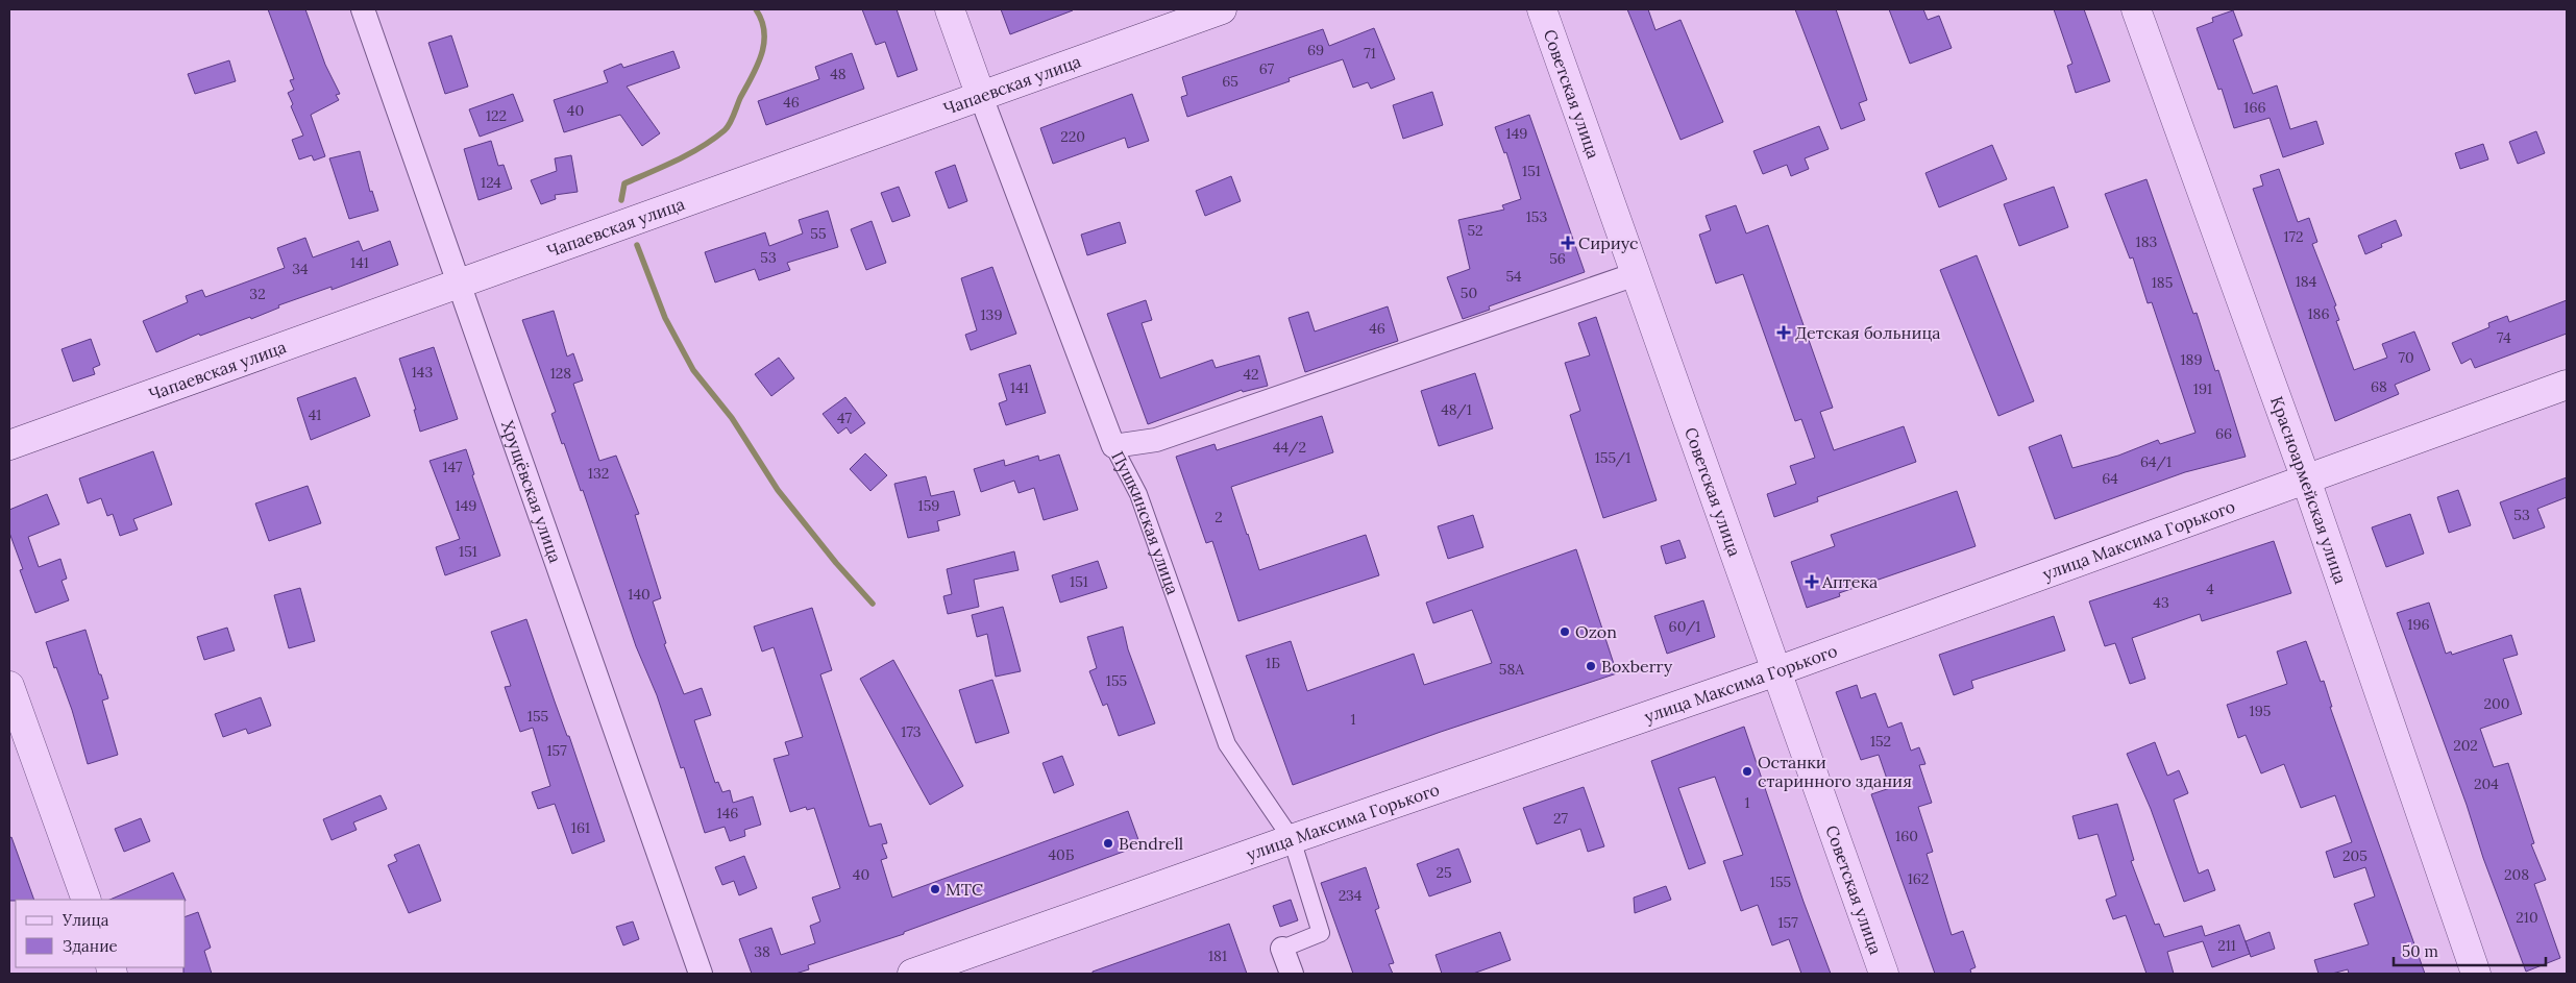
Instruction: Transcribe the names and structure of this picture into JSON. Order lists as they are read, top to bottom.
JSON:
{
  "streets": {
    "main road": [
      "Чапаевская улица",
      "Советская улица",
      "Красноармейская улица",
      "Пушкинская улица",
      "улица Максима Горького"
    ],
    "street": ["Хрущёвская улица"]
  },
  "crossings": [
    ["Чапаевская улица", "Хрущёвская улица"],
    ["Чапаевская улица", "Пушкинская улица"],
    ["Советская улица", "улица Максима Горького"],
    ["Красноармейская улица", "улица Максима Горького"],
    ["Пушкинская улица", "улица Максима Горького"]
  ],
  "places": {
    "health": ["Сириус", "Детская больница", "Аптека"],
    "other": [
      "Ozon",
      "Boxberry",
      "Останки старинного здания",
      "Bendrell",
      "МТС"
    ]
  },
  "house_numbers": [
    "69",
    "71",
    "67",
    "48",
    "65",
    "46",
    "166",
    "40",
    "122",
    "149",
    "220",
    "151",
    "124",
    "153",
    "52",
    "55",
    "172",
    "183",
    "53",
    "56",
    "141",
    "34",
    "54",
    "184",
    "185",
    "50",
    "32",
    "186",
    "139",
    "46",
    "74",
    "70",
    "189",
    "143",
    "128",
    "42",
    "68",
    "141",
    "191",
    "48/1",
    "41",
    "47",
    "66",
    "44/2",
    "155/1",
    "64/1",
    "147",
    "132",
    "64",
    "149",
    "159",
    "53",
    "2",
    "151",
    "151",
    "4",
    "140",
    "43",
    "196",
    "60/1",
    "1Б",
    "58А",
    "155",
    "200",
    "195",
    "155",
    "1",
    "173",
    "152",
    "202",
    "157",
    "204",
    "1",
    "146",
    "27",
    "161",
    "160",
    "40Б",
    "205",
    "25",
    "40",
    "208",
    "162",
    "155",
    "234",
    "210",
    "157",
    "211",
    "38",
    "181"
  ],
  "legend": ["Улица", "Здание"],
  "scale_bar": "50 m"
}
